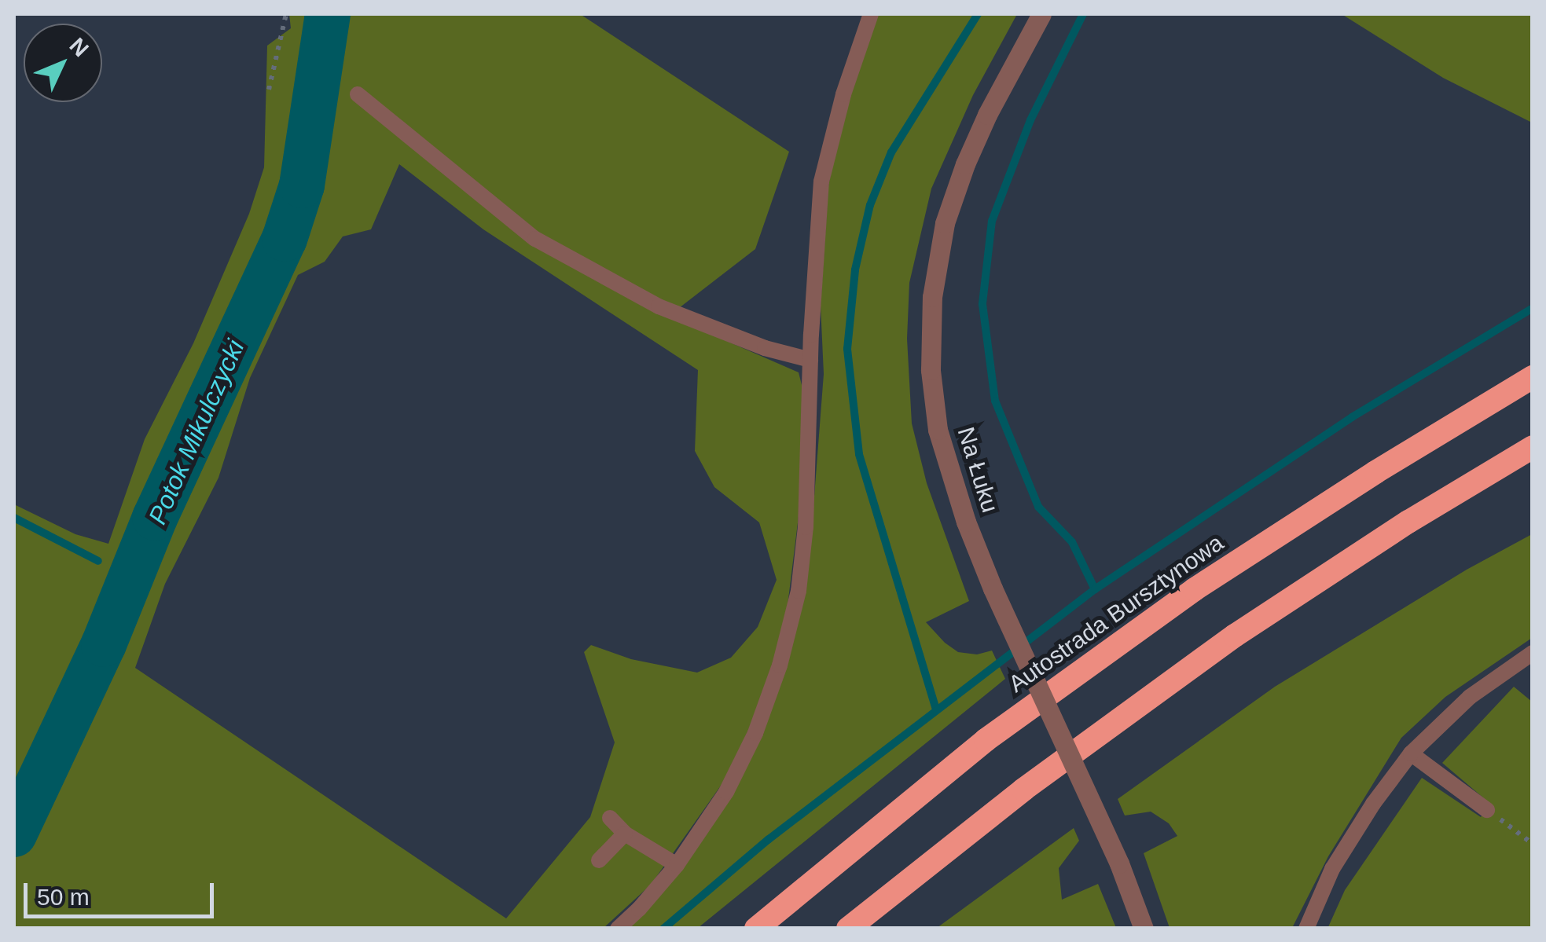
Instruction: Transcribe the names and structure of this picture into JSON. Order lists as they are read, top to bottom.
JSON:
{
  "streets": {
    "highway": ["Autostrada Bursztynowa"],
    "street": ["Na Łuku"]
  },
  "water": ["Potok Mikulczycki"],
  "scale_bar": "50 m",
  "north": "top right"
}
